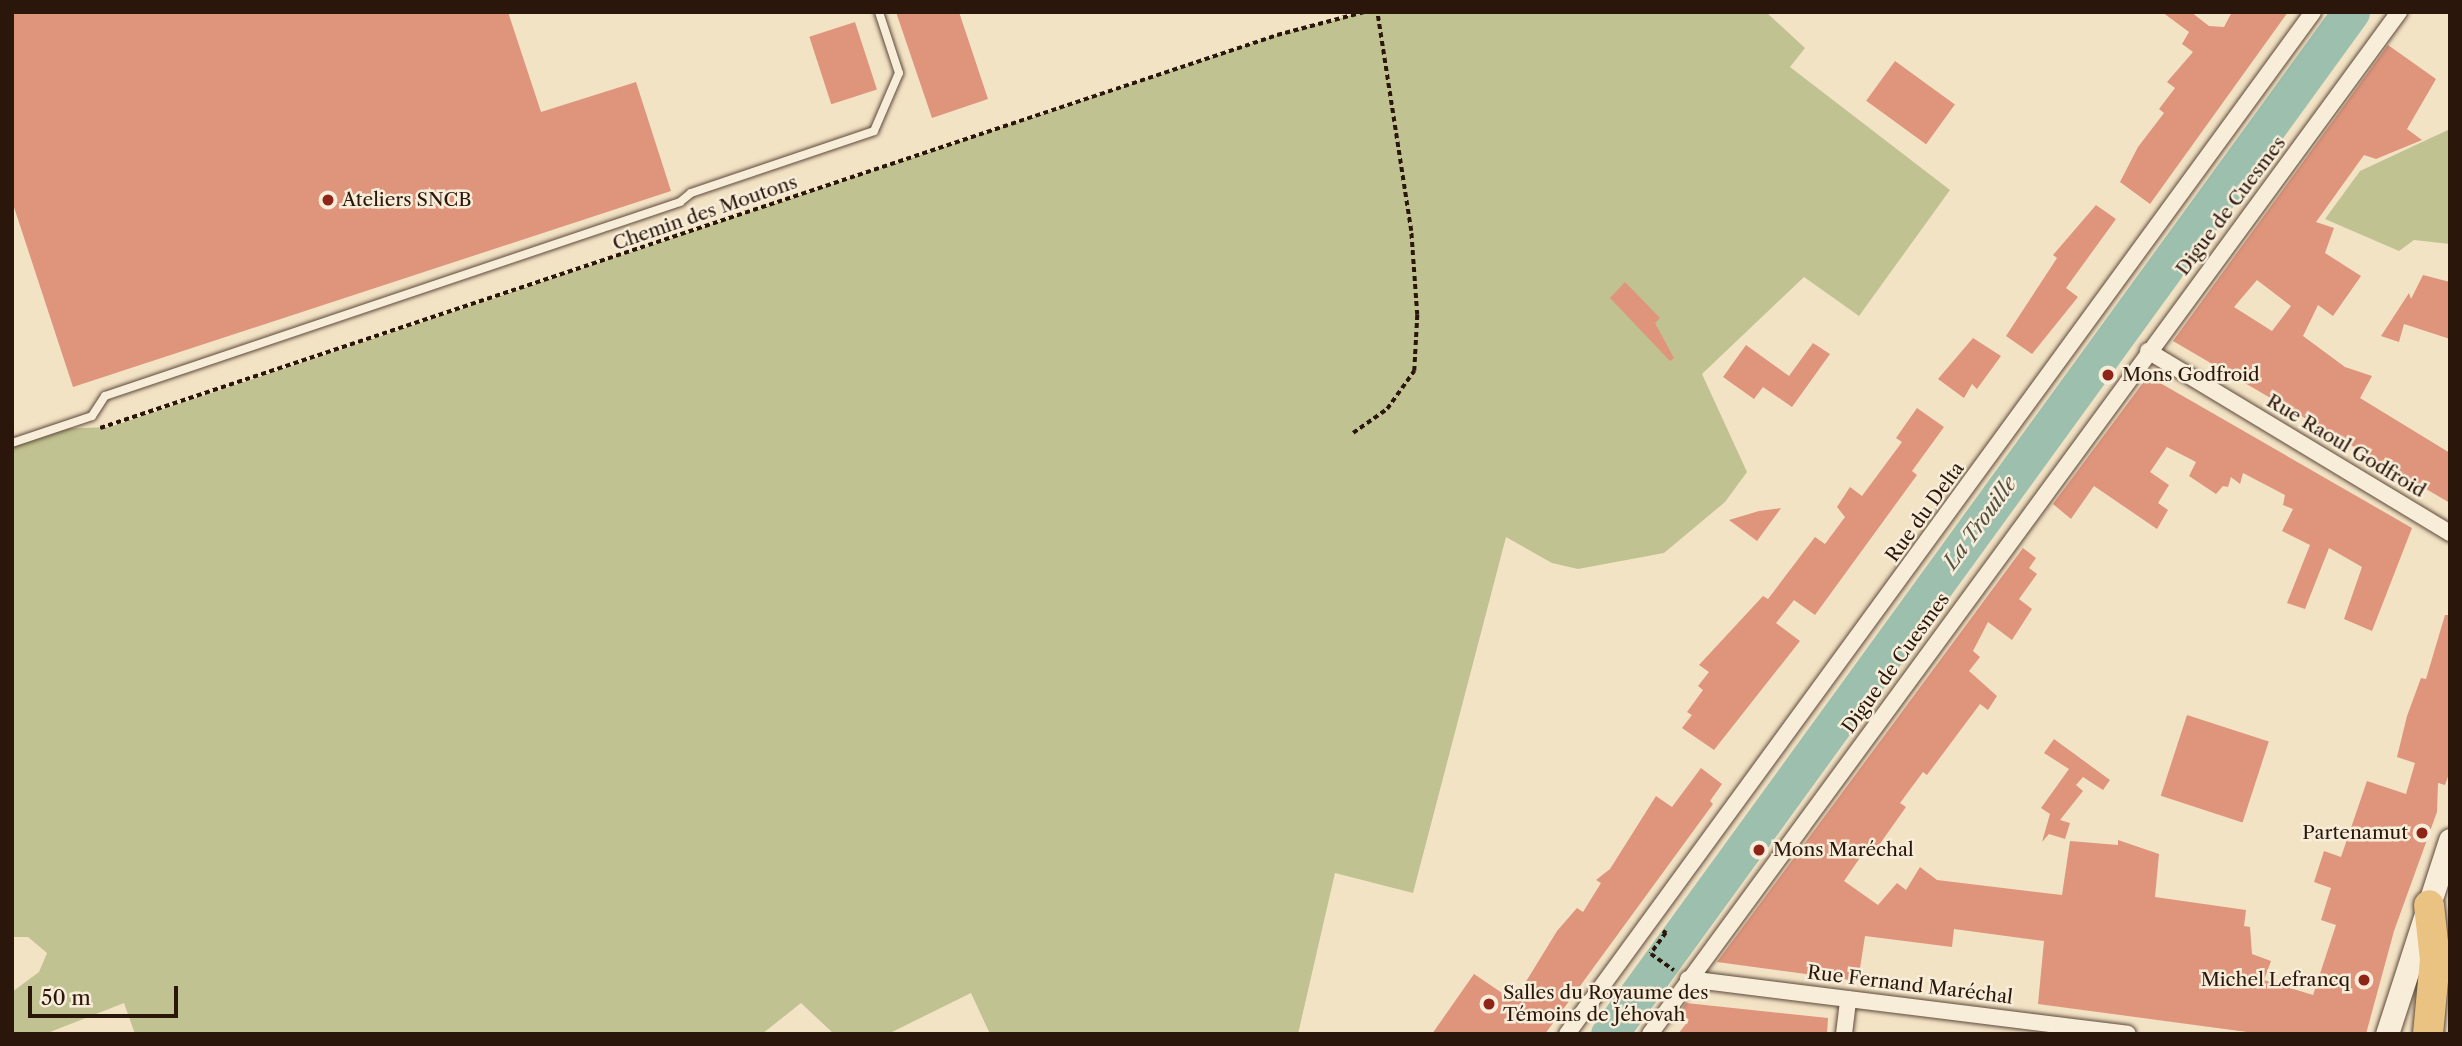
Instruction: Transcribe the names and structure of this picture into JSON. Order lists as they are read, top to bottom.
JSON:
{
  "streets": {
    "street": [
      "Digue de Cuesmes",
      "Rue Raoul Godfroid",
      "Rue du Delta",
      "Rue Fernand Maréchal"
    ],
    "path": ["Chemin des Moutons"]
  },
  "crossings": [
    ["Digue de Cuesmes", "Rue Raoul Godfroid"],
    ["Digue de Cuesmes", "Rue Fernand Maréchal"]
  ],
  "water": ["La Trouille"],
  "places": [
    "Ateliers SNCB",
    "Mons Godfroid",
    "Partenamut",
    "Mons Maréchal",
    "Michel Lefrancq",
    "Salles du Royaume des Témoins de Jéhovah"
  ],
  "scale_bar": "50 m"
}
